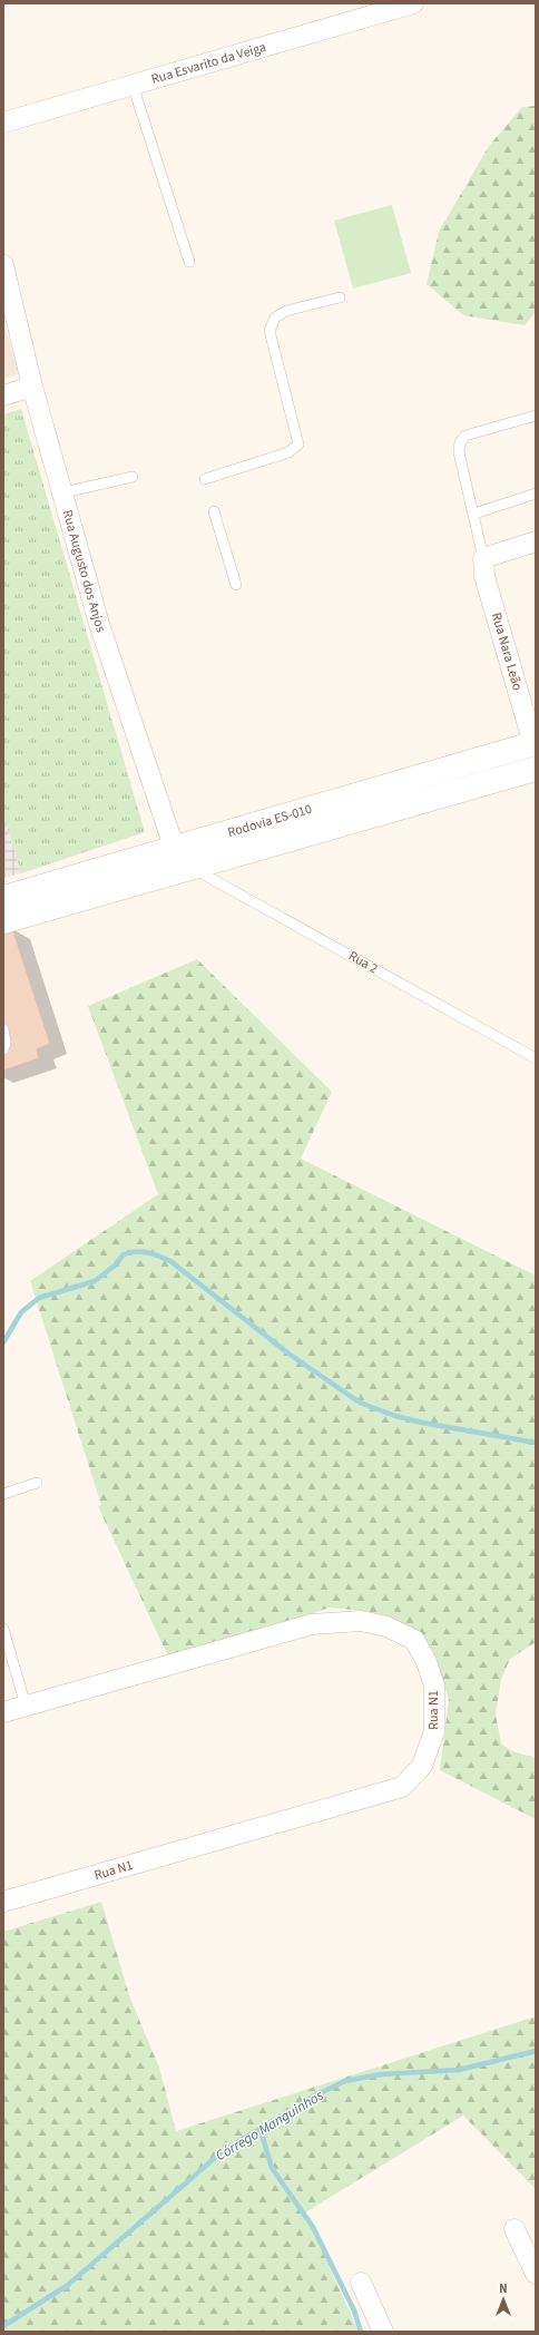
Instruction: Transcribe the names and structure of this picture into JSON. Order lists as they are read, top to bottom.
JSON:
{
  "streets": {
    "main road": ["Rodovia ES-010"],
    "street": [
      "Rua Esvarito da Veiga",
      "Rua Augusto dos Anjos",
      "Rua Nara Leão",
      "Rua N1"
    ],
    "lane": ["Rua 2"]
  },
  "crossings": [
    ["Rua Augusto dos Anjos", "Rodovia ES-010"],
    ["Rua Augusto dos Anjos", "Rua 2"],
    ["Rua Nara Leão", "Rodovia ES-010"],
    ["Rodovia ES-010", "Rua 2"]
  ],
  "water": ["Córrego Manguinhos"],
  "north": "top"
}
